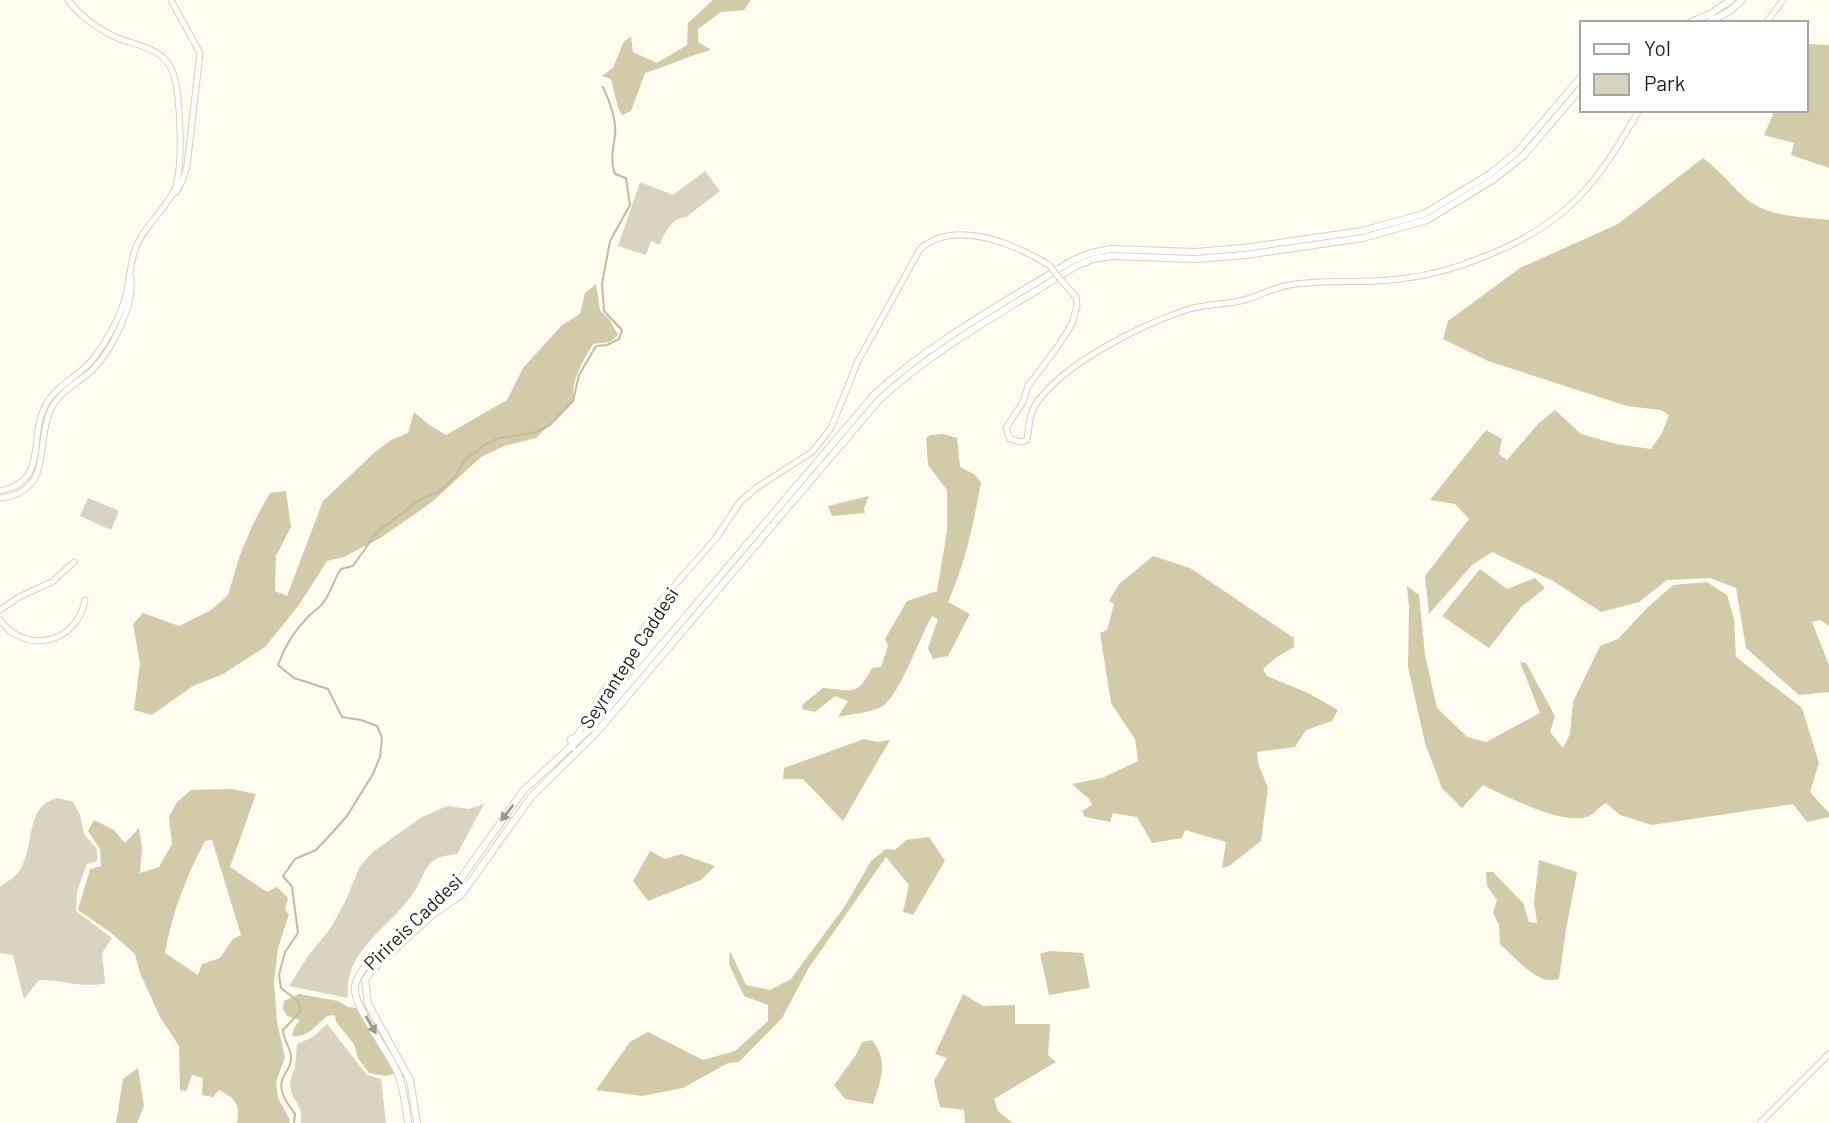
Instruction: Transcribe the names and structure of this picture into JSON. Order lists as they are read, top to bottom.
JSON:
{
  "streets": {
    "main road": ["Pirireis Caddesi"],
    "street": ["Seyrantepe Caddesi"]
  },
  "crossings": [
    ["Seyrantepe Caddesi", "Pirireis Caddesi"]
  ],
  "one_way": ["Pirireis Caddesi"],
  "legend": ["Yol", "Park"]
}
